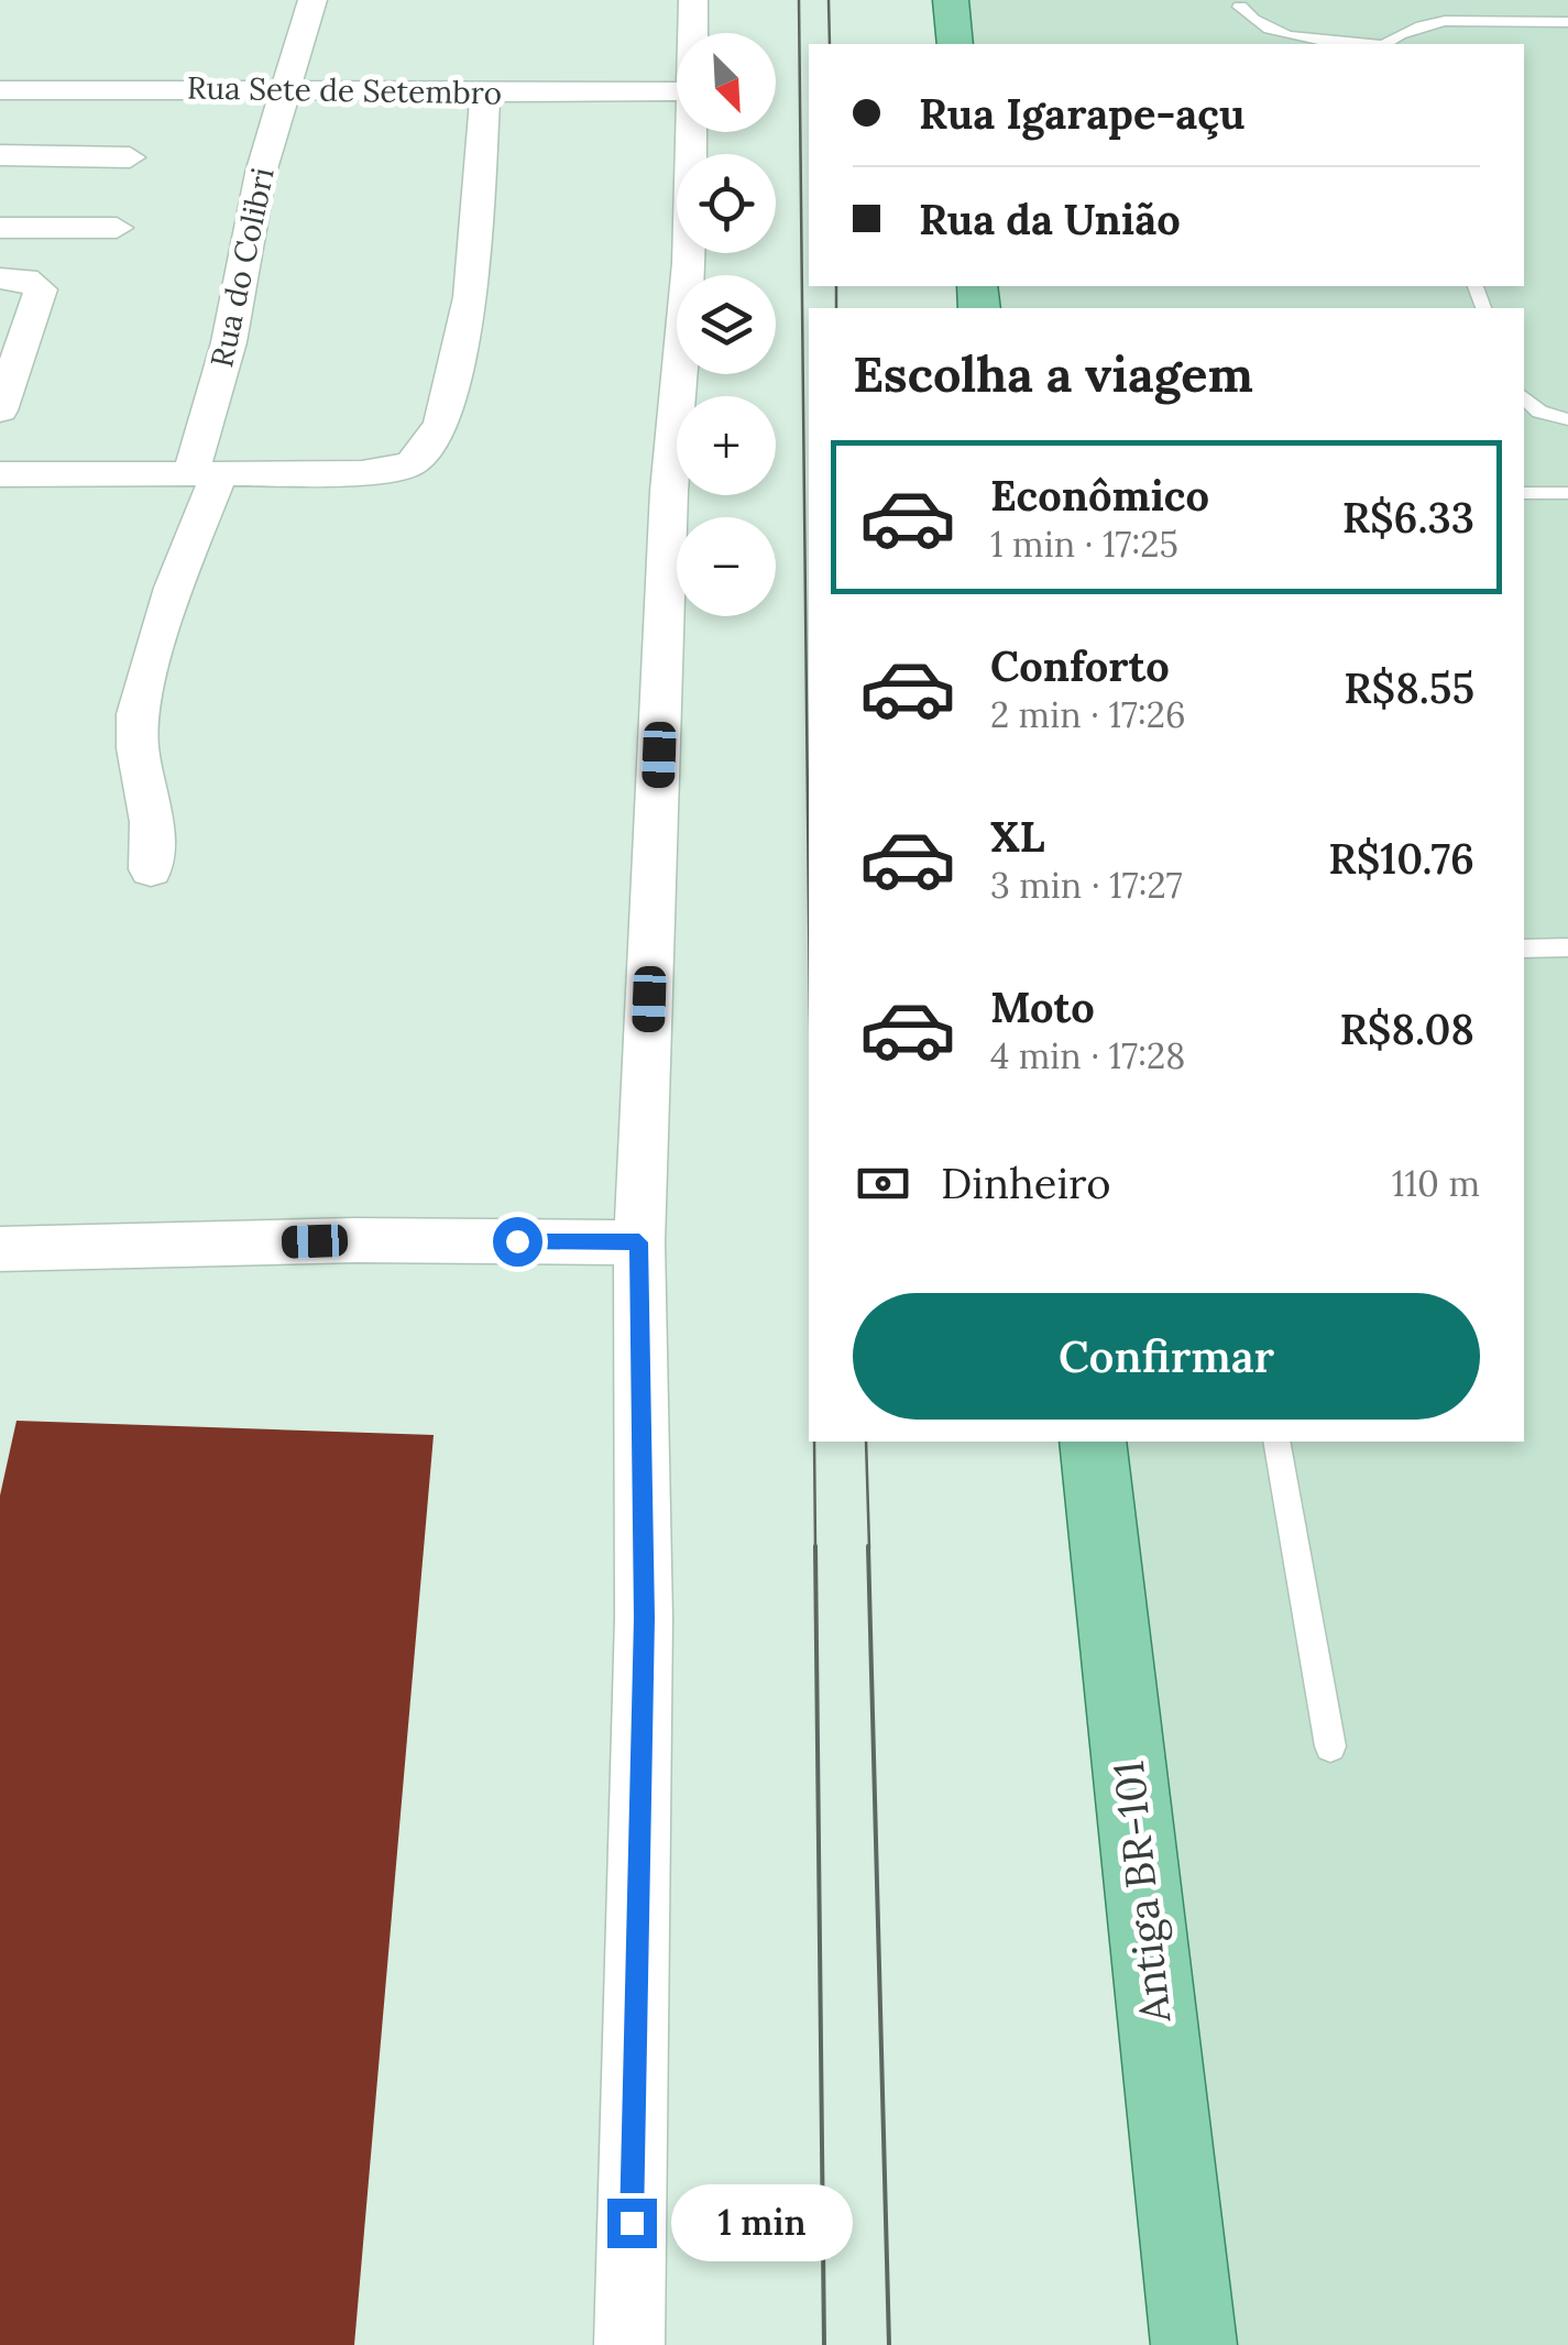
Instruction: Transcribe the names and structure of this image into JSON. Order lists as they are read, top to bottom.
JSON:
{
  "streets": {
    "main road": ["Antiga BR-101"],
    "street": ["Rua Sete de Setembro", "Rua do Colibri"]
  },
  "crossings": [
    ["Rua Sete de Setembro", "Rua do Colibri"]
  ],
  "north": "bottom right",
  "page": {
    "map_buttons": ["+", "−"],
    "banner": ["Rua Igarape-açu", "Rua da União"],
    "heading": "Escolha a viagem",
    "list": [
      {
        "name": "Econômico",
        "note": "1 min · 17:25",
        "value": "R$6.33"
      },
      {
        "name": "Conforto",
        "note": "2 min · 17:26",
        "value": "R$8.55"
      },
      {
        "name": "XL",
        "note": "3 min · 17:27",
        "value": "R$10.76"
      },
      {
        "name": "Moto",
        "note": "4 min · 17:28",
        "value": "R$8.08"
      }
    ],
    "pay": ["Dinheiro", "110 m"],
    "buttons": "Confirmar",
    "bubble": "1 min"
  }
}
